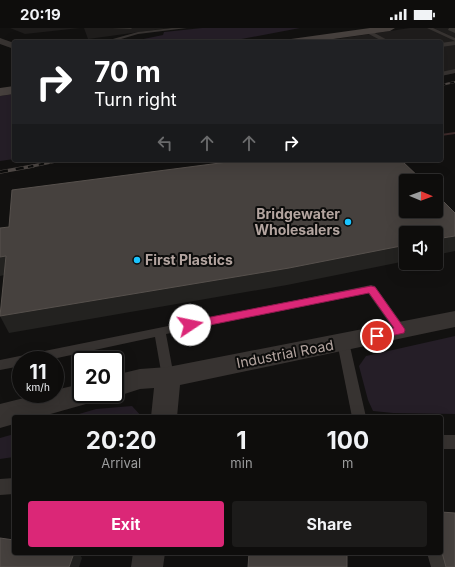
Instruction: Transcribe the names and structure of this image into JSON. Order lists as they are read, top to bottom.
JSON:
{
  "streets": {
    "street": ["Industrial Road"]
  },
  "places": ["Bridgewater Wholesalers", "First Plastics"],
  "north": "right",
  "page": {
    "status": "20:19",
    "turn": ["70 m", "Turn right"],
    "speed": "11 km/h",
    "limit": "20",
    "eta": [
      "20:20",
      "Arrival",
      "1",
      "min",
      "100",
      "m"
    ],
    "buttons": ["Exit", "Share"]
  }
}
